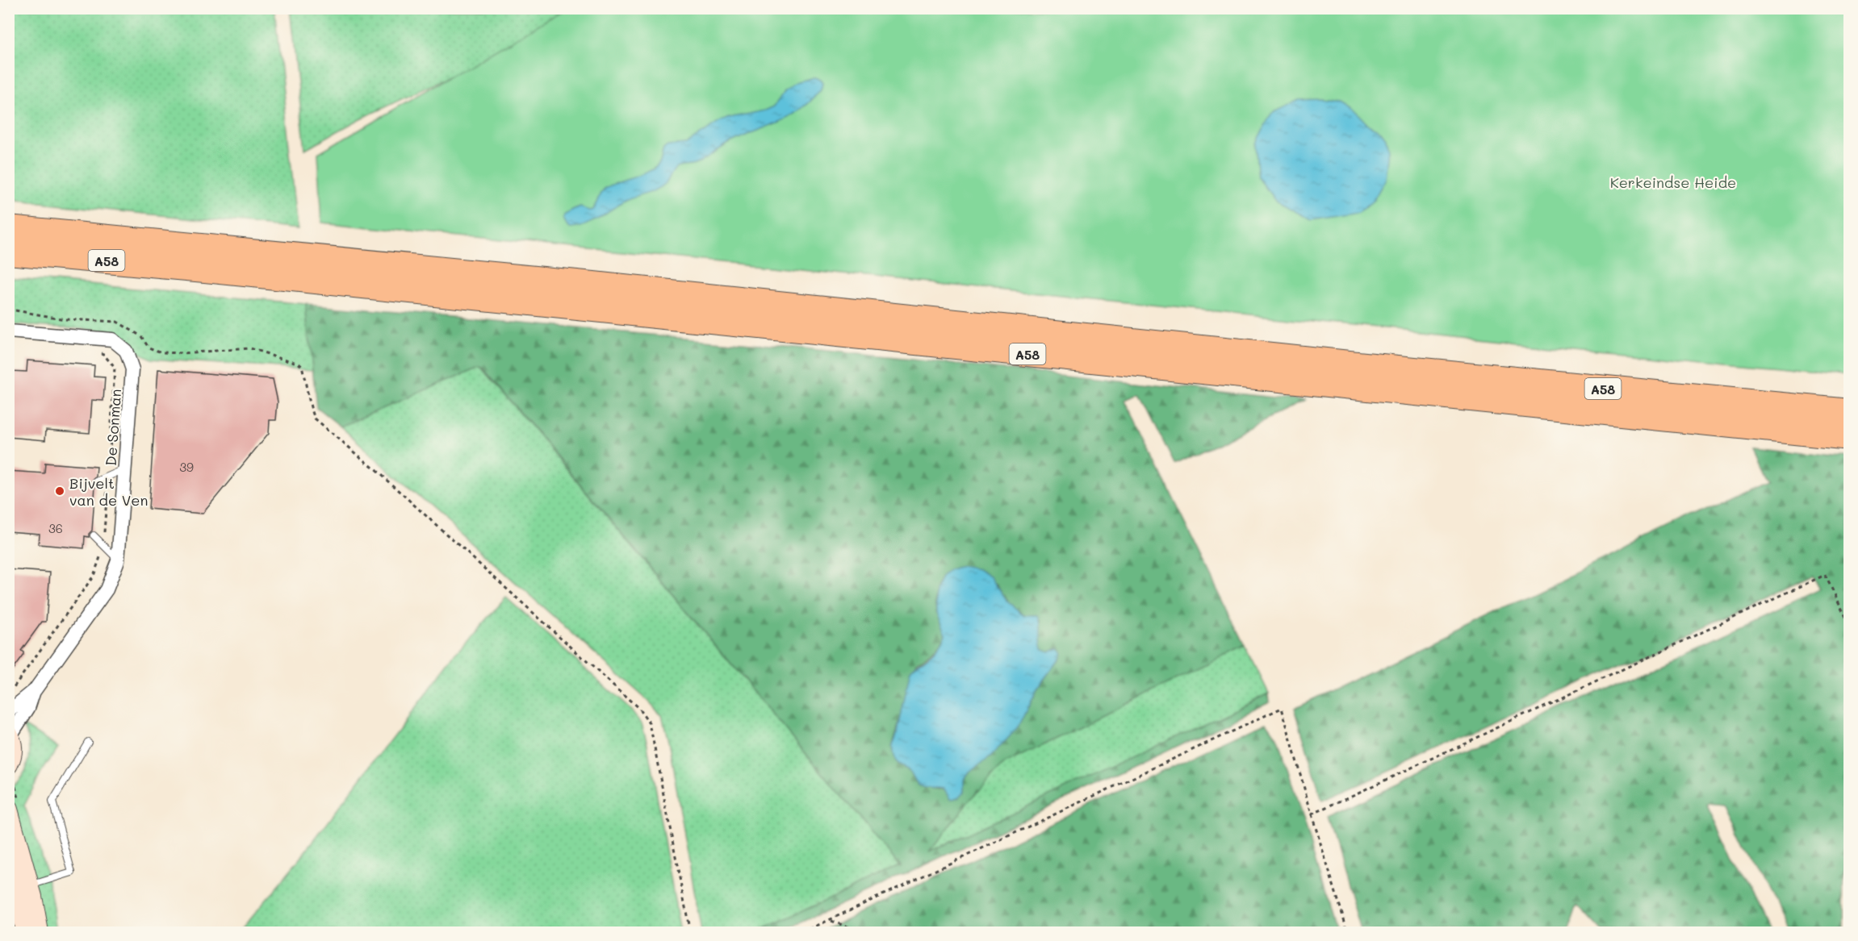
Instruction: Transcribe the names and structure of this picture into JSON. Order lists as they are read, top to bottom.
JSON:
{
  "streets": {
    "highway": ["A58"],
    "street": ["De Sonman"]
  },
  "parks": ["Kerkeindse Heide"],
  "places": ["Bijvelt van de Ven"],
  "house_numbers": ["39", "36"]
}
